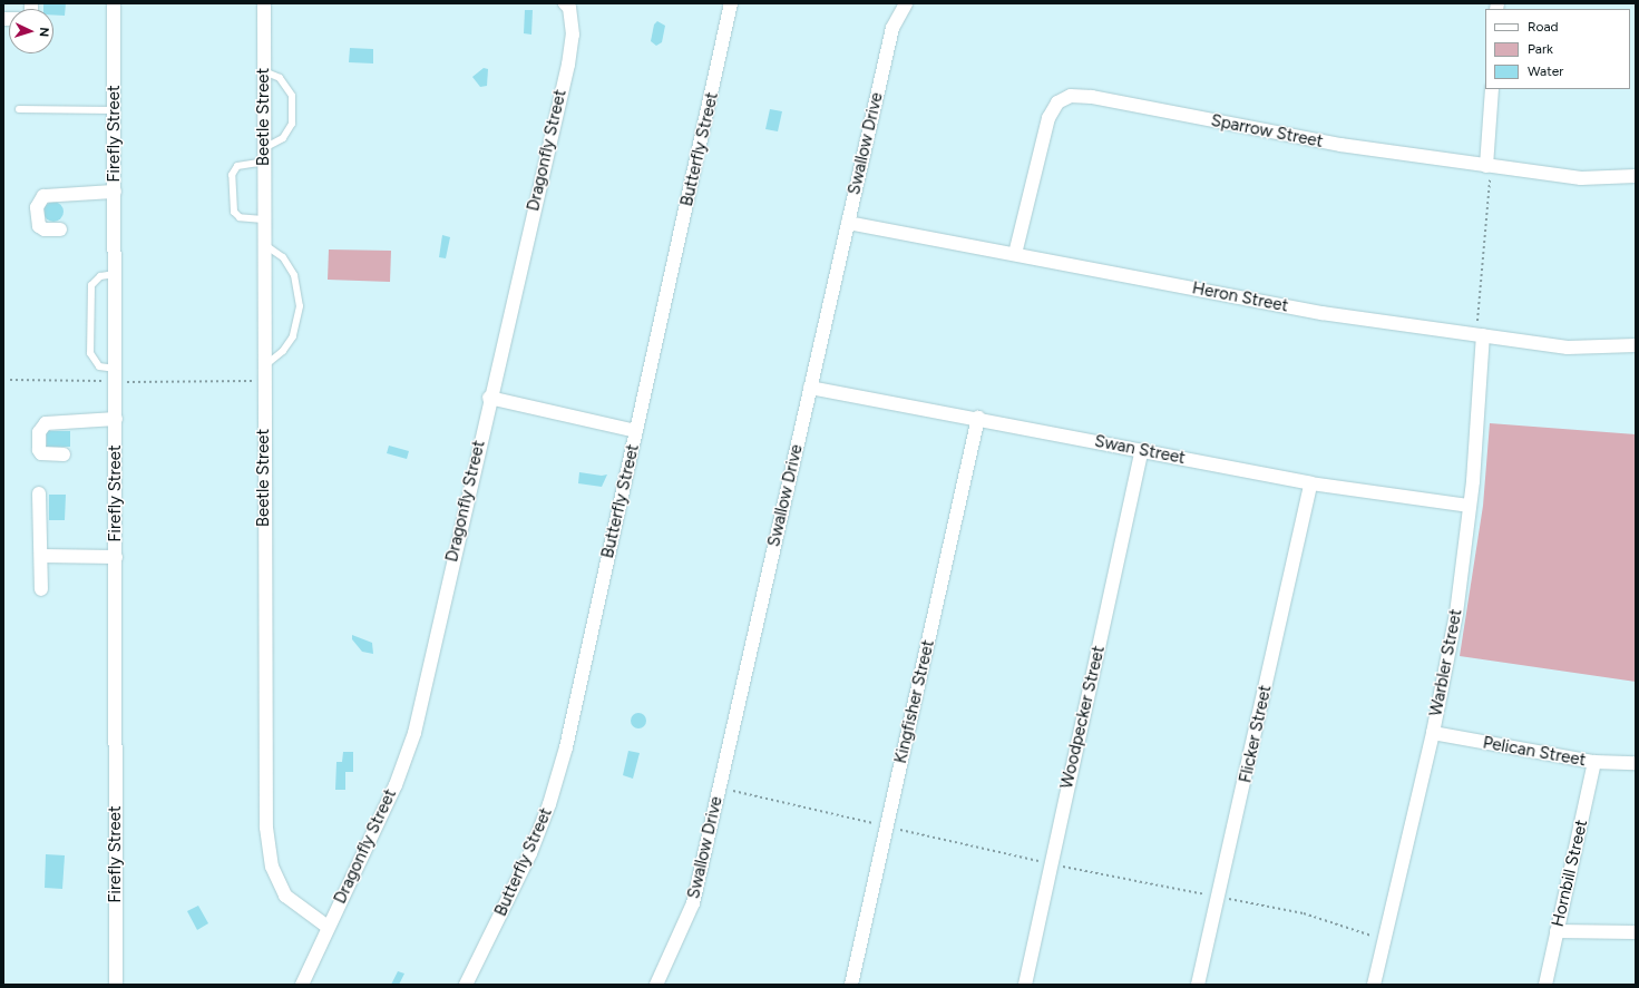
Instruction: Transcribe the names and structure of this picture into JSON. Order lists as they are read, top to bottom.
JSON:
{
  "streets": {
    "street": [
      "Beetle Street",
      "Sparrow Street",
      "Firefly Street",
      "Swallow Drive",
      "Butterfly Street",
      "Dragonfly Street",
      "Heron Street",
      "Swan Street",
      "Warbler Street",
      "Kingfisher Street",
      "Woodpecker Street",
      "Flicker Street",
      "Pelican Street",
      "Hornbill Street"
    ]
  },
  "crossings": [
    ["Beetle Street", "Dragonfly Street"],
    ["Sparrow Street", "Heron Street"],
    ["Swallow Drive", "Heron Street"],
    ["Swallow Drive", "Swan Street"],
    ["Heron Street", "Warbler Street"],
    ["Swan Street", "Warbler Street"],
    ["Swan Street", "Kingfisher Street"],
    ["Swan Street", "Woodpecker Street"],
    ["Swan Street", "Flicker Street"],
    ["Warbler Street", "Pelican Street"],
    ["Pelican Street", "Hornbill Street"]
  ],
  "legend": ["Road", "Park", "Water"],
  "north": "right"
}
